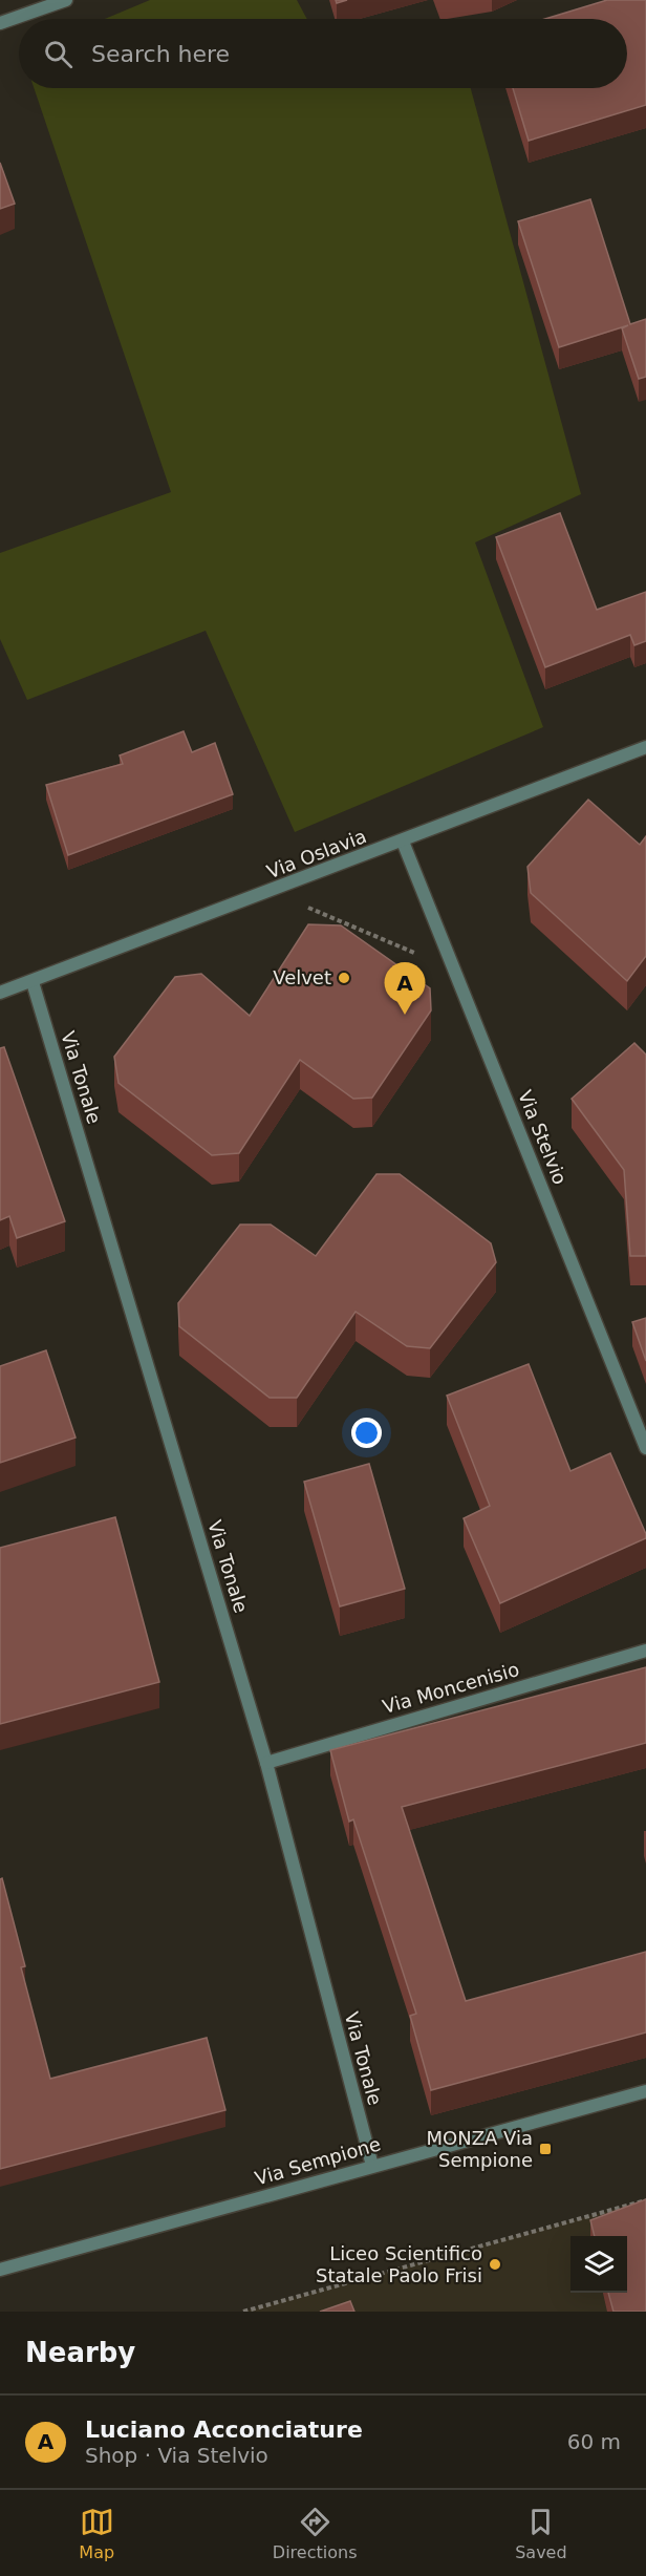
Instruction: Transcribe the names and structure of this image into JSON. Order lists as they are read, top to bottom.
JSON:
{
  "streets": {
    "street": [
      "Via Oslavia",
      "Via Tonale",
      "Via Stelvio",
      "Via Moncenisio",
      "Via Sempione"
    ]
  },
  "crossings": [
    ["Via Oslavia", "Via Tonale"],
    ["Via Oslavia", "Via Stelvio"],
    ["Via Tonale", "Via Moncenisio"],
    ["Via Tonale", "Via Sempione"]
  ],
  "places": {
    "other": ["Velvet", "Liceo Scientifico Statale Paolo Frisi"],
    "transit": ["MONZA Via Sempione"]
  },
  "page": {
    "search": "Search here",
    "pins": "A",
    "heading": "Nearby",
    "list": [
      {
        "mark": "A",
        "name": "Luciano Acconciature",
        "note": "Shop · Via Stelvio",
        "value": "60 m"
      }
    ],
    "nav": ["Map", "Directions", "Saved"]
  }
}
